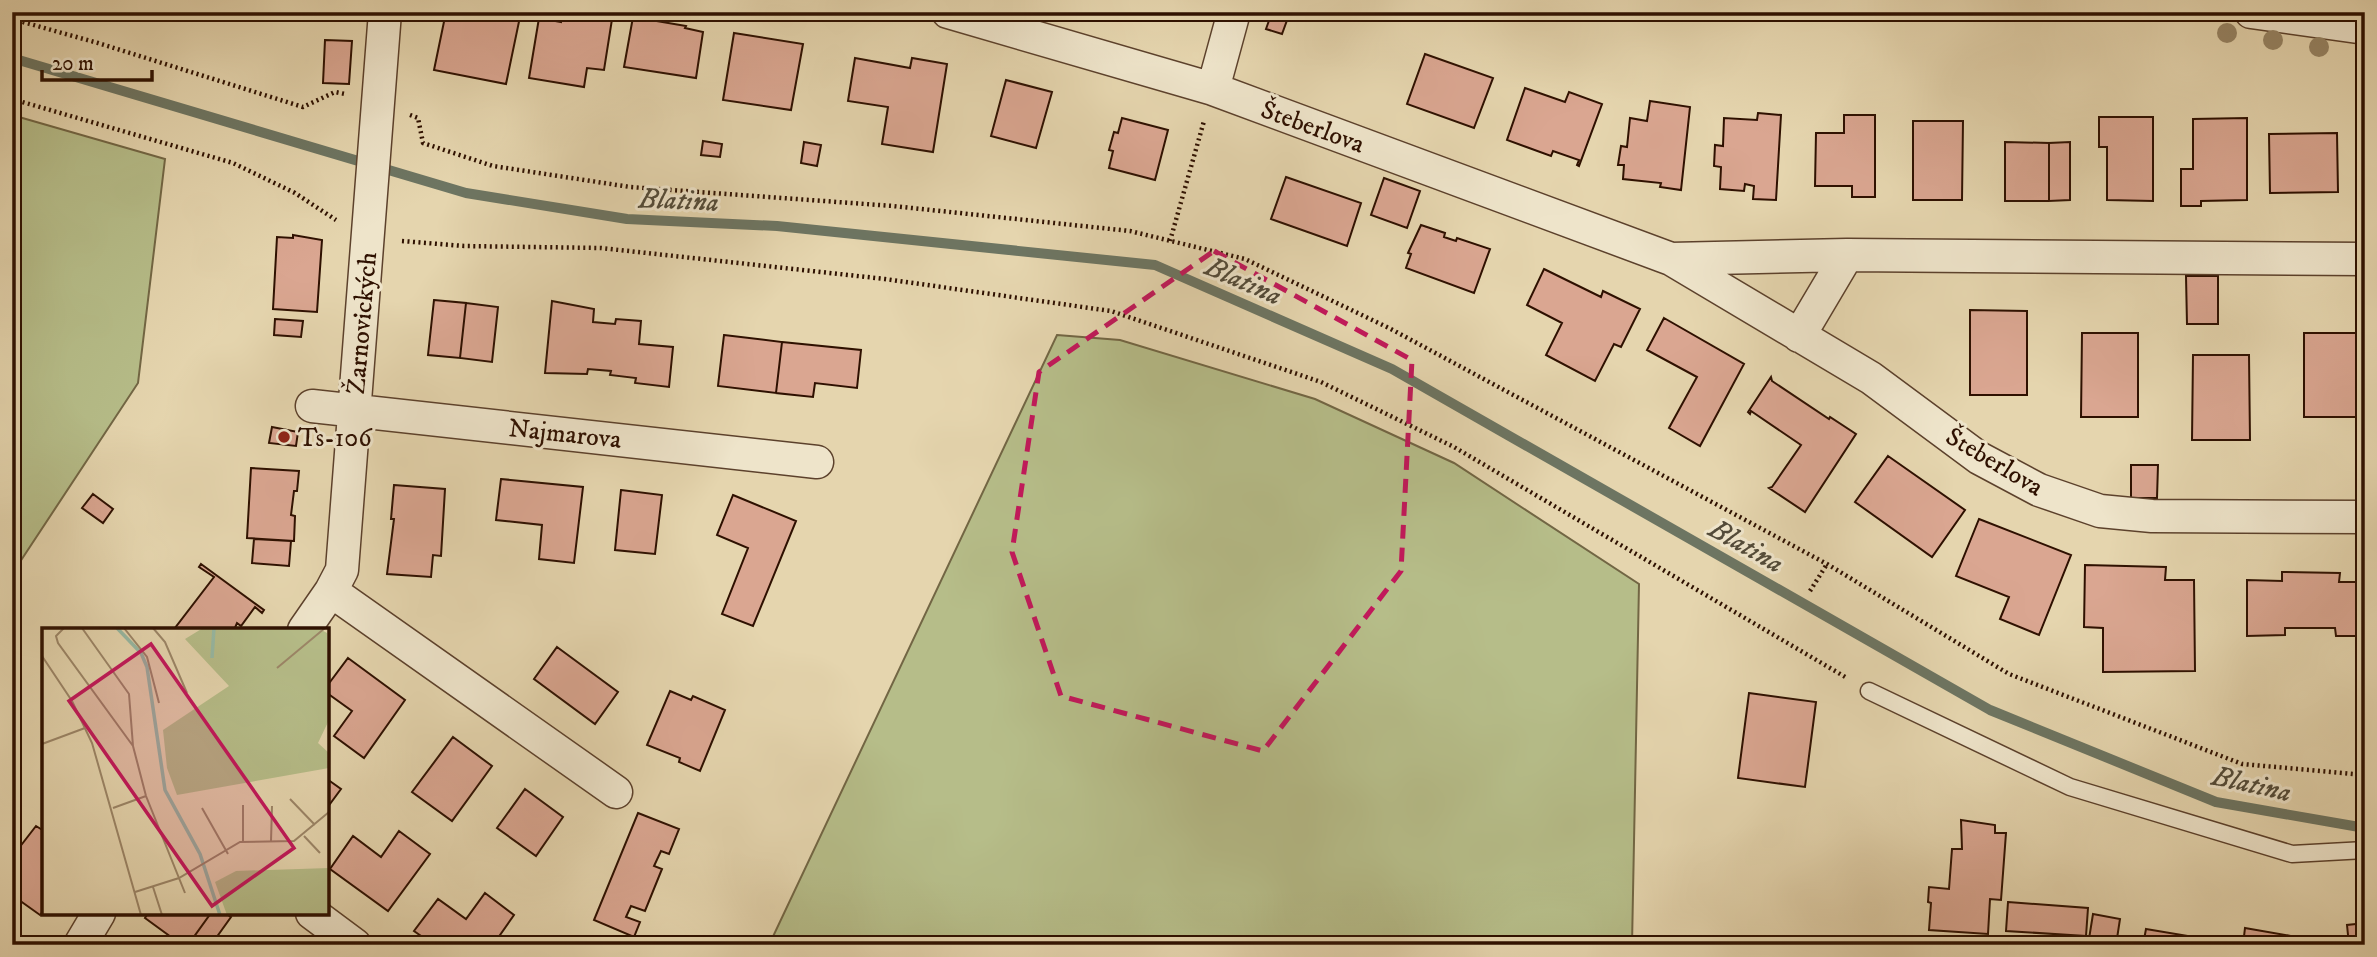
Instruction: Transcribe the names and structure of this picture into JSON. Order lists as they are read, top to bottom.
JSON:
{
  "streets": {
    "street": ["Šteberlova", "Žarnovických", "Najmarova"]
  },
  "crossings": [
    ["Žarnovických", "Najmarova"]
  ],
  "water": ["Blatina"],
  "places": ["Ts-106"],
  "scale_bar": "20 m"
}
